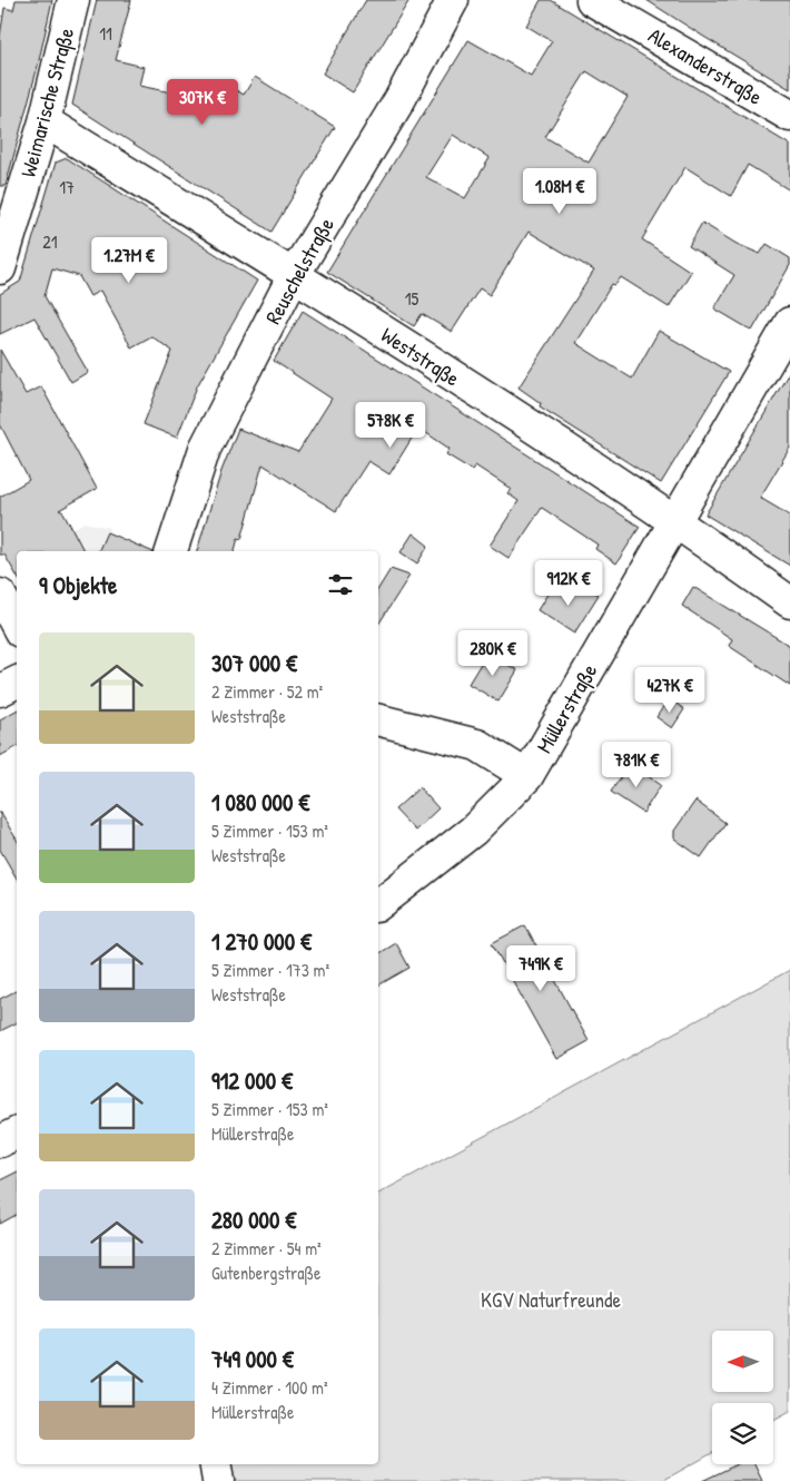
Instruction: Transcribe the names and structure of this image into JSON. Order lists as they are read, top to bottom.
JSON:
{
  "streets": {
    "street": [
      "Alexanderstraße",
      "Weimarische Straße",
      "Reuschelstraße",
      "Weststraße",
      "Müllerstraße"
    ]
  },
  "crossings": [
    ["Weimarische Straße", "Weststraße"],
    ["Reuschelstraße", "Weststraße"],
    ["Weststraße", "Müllerstraße"]
  ],
  "parks": ["KGV Naturfreunde"],
  "house_numbers": [
    "11",
    "17",
    "21",
    "15"
  ],
  "north": "left",
  "page": {
    "price": [
      "307K €",
      "1.08M €",
      "1.27M €",
      "578K €",
      "912K €",
      "280K €",
      "427K €",
      "781K €",
      "749K €"
    ],
    "heading": "9 Objekte",
    "list": [
      {
        "name": "307 000 €",
        "note": "2 Zimmer · 52 m² · Weststraße"
      },
      {
        "name": "1 080 000 €",
        "note": "5 Zimmer · 153 m² · Weststraße"
      },
      {
        "name": "1 270 000 €",
        "note": "5 Zimmer · 173 m² · Weststraße"
      },
      {
        "name": "912 000 €",
        "note": "5 Zimmer · 153 m² · Müllerstraße"
      },
      {
        "name": "280 000 €",
        "note": "2 Zimmer · 54 m² · Gutenbergstraße"
      },
      {
        "name": "749 000 €",
        "note": "4 Zimmer · 100 m² · Müllerstraße"
      }
    ]
  }
}
